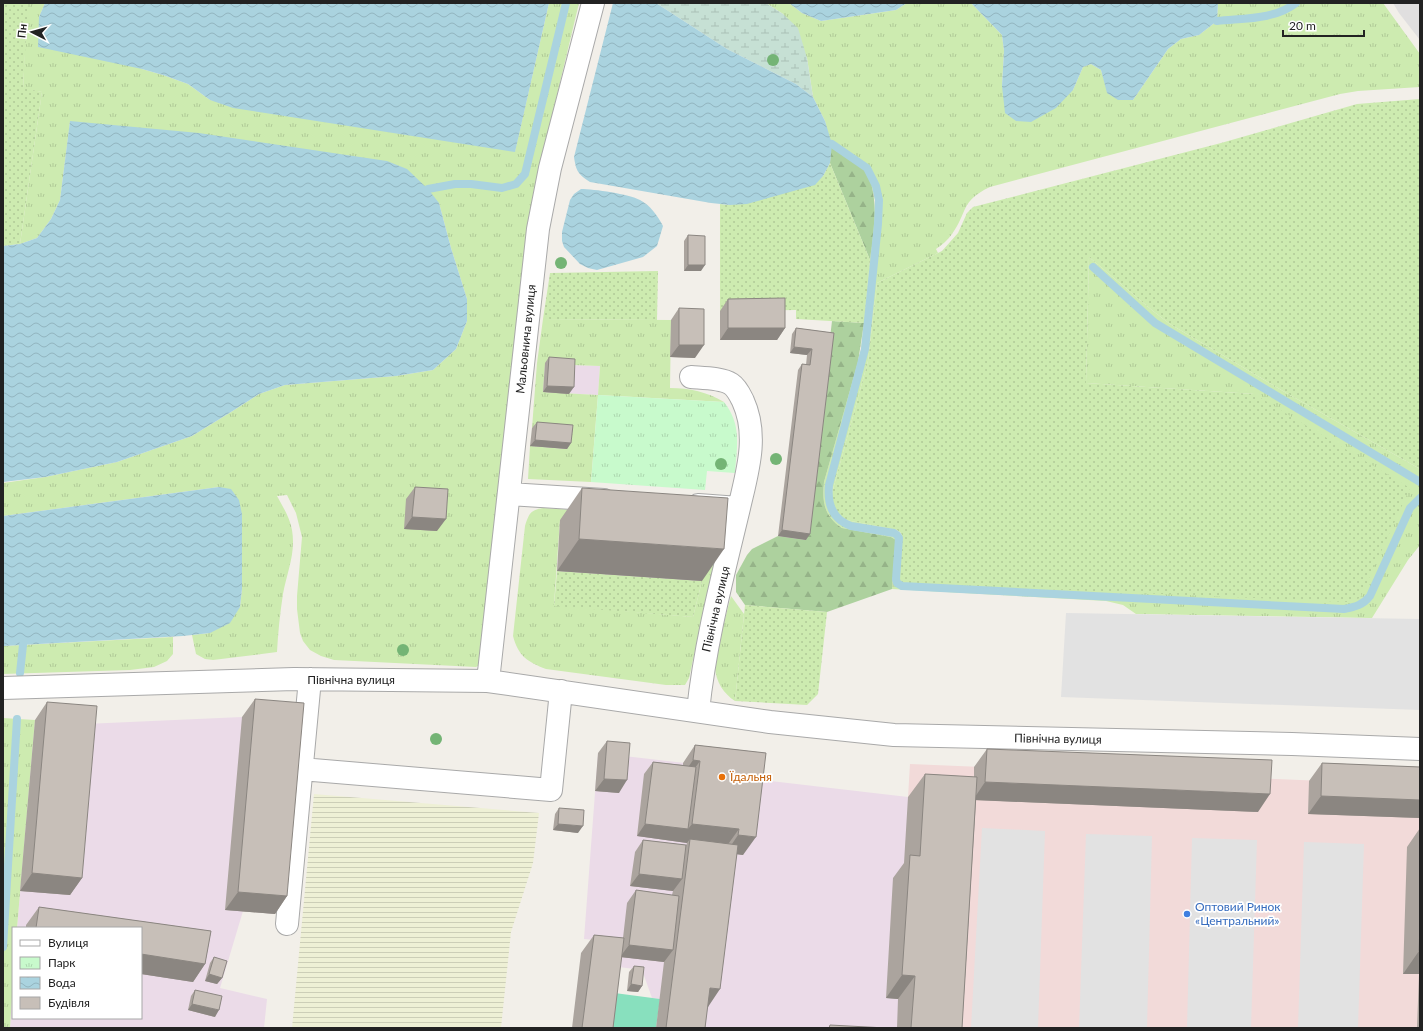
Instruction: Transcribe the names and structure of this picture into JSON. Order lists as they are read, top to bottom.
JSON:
{
  "streets": {
    "street": ["Мальовнича вулиця", "Північна вулиця"]
  },
  "crossings": [
    ["Мальовнича вулиця", "Північна вулиця"]
  ],
  "places": ["Їдальня", "Оптовий Ринок «Центральний»"],
  "legend": [
    "Вулиця",
    "Парк",
    "Вода",
    "Будівля"
  ],
  "scale_bar": "20 m",
  "north": "left"
}
